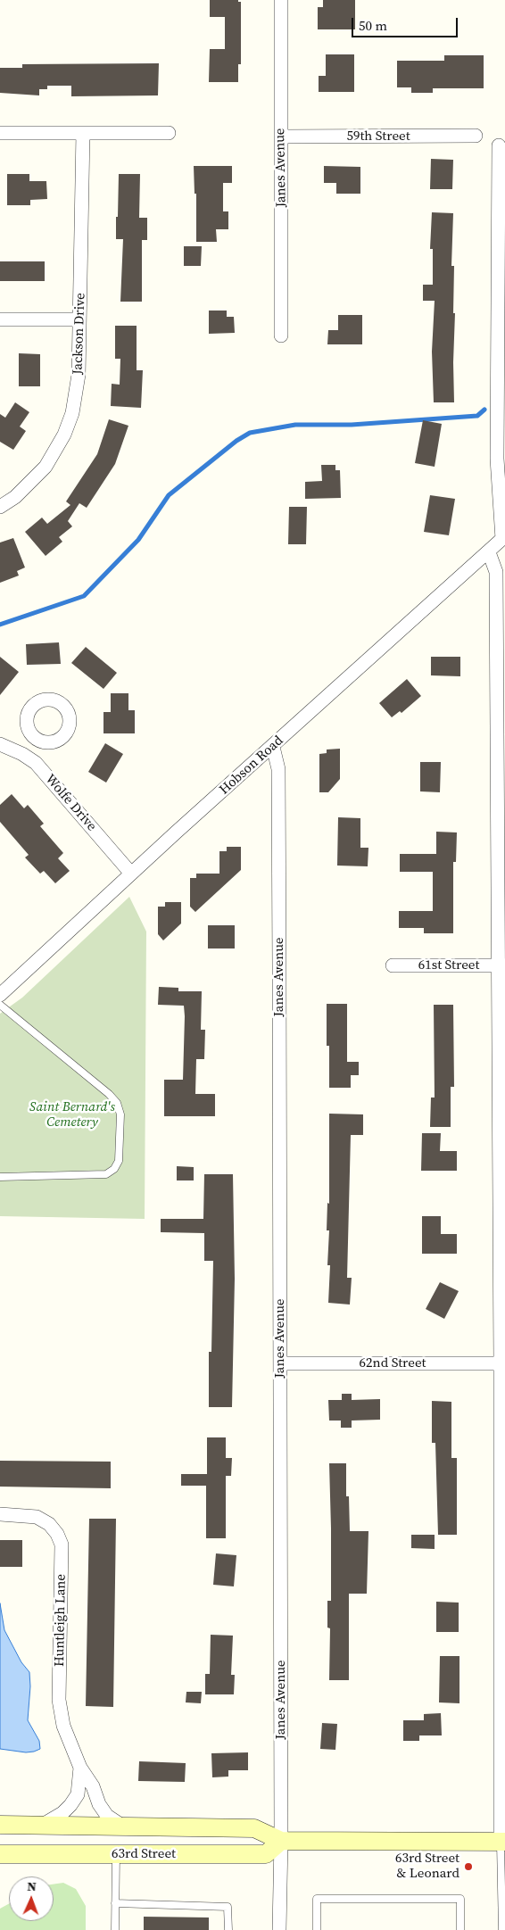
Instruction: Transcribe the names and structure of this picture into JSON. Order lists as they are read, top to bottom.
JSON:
{
  "streets": {
    "main road": ["63rd Street"],
    "street": [
      "59th Street",
      "Janes Avenue",
      "Jackson Drive",
      "Hobson Road",
      "Wolfe Drive",
      "61st Street",
      "62nd Street",
      "Huntleigh Lane"
    ]
  },
  "crossings": [
    ["59th Street", "Janes Avenue"],
    ["Janes Avenue", "Hobson Road"],
    ["Janes Avenue", "62nd Street"],
    ["Janes Avenue", "63rd Street"],
    ["Hobson Road", "Wolfe Drive"],
    ["Huntleigh Lane", "63rd Street"]
  ],
  "parks": ["Saint Bernard's Cemetery"],
  "places": ["63rd Street & Leonard"],
  "scale_bar": "50 m",
  "north": "top"
}
